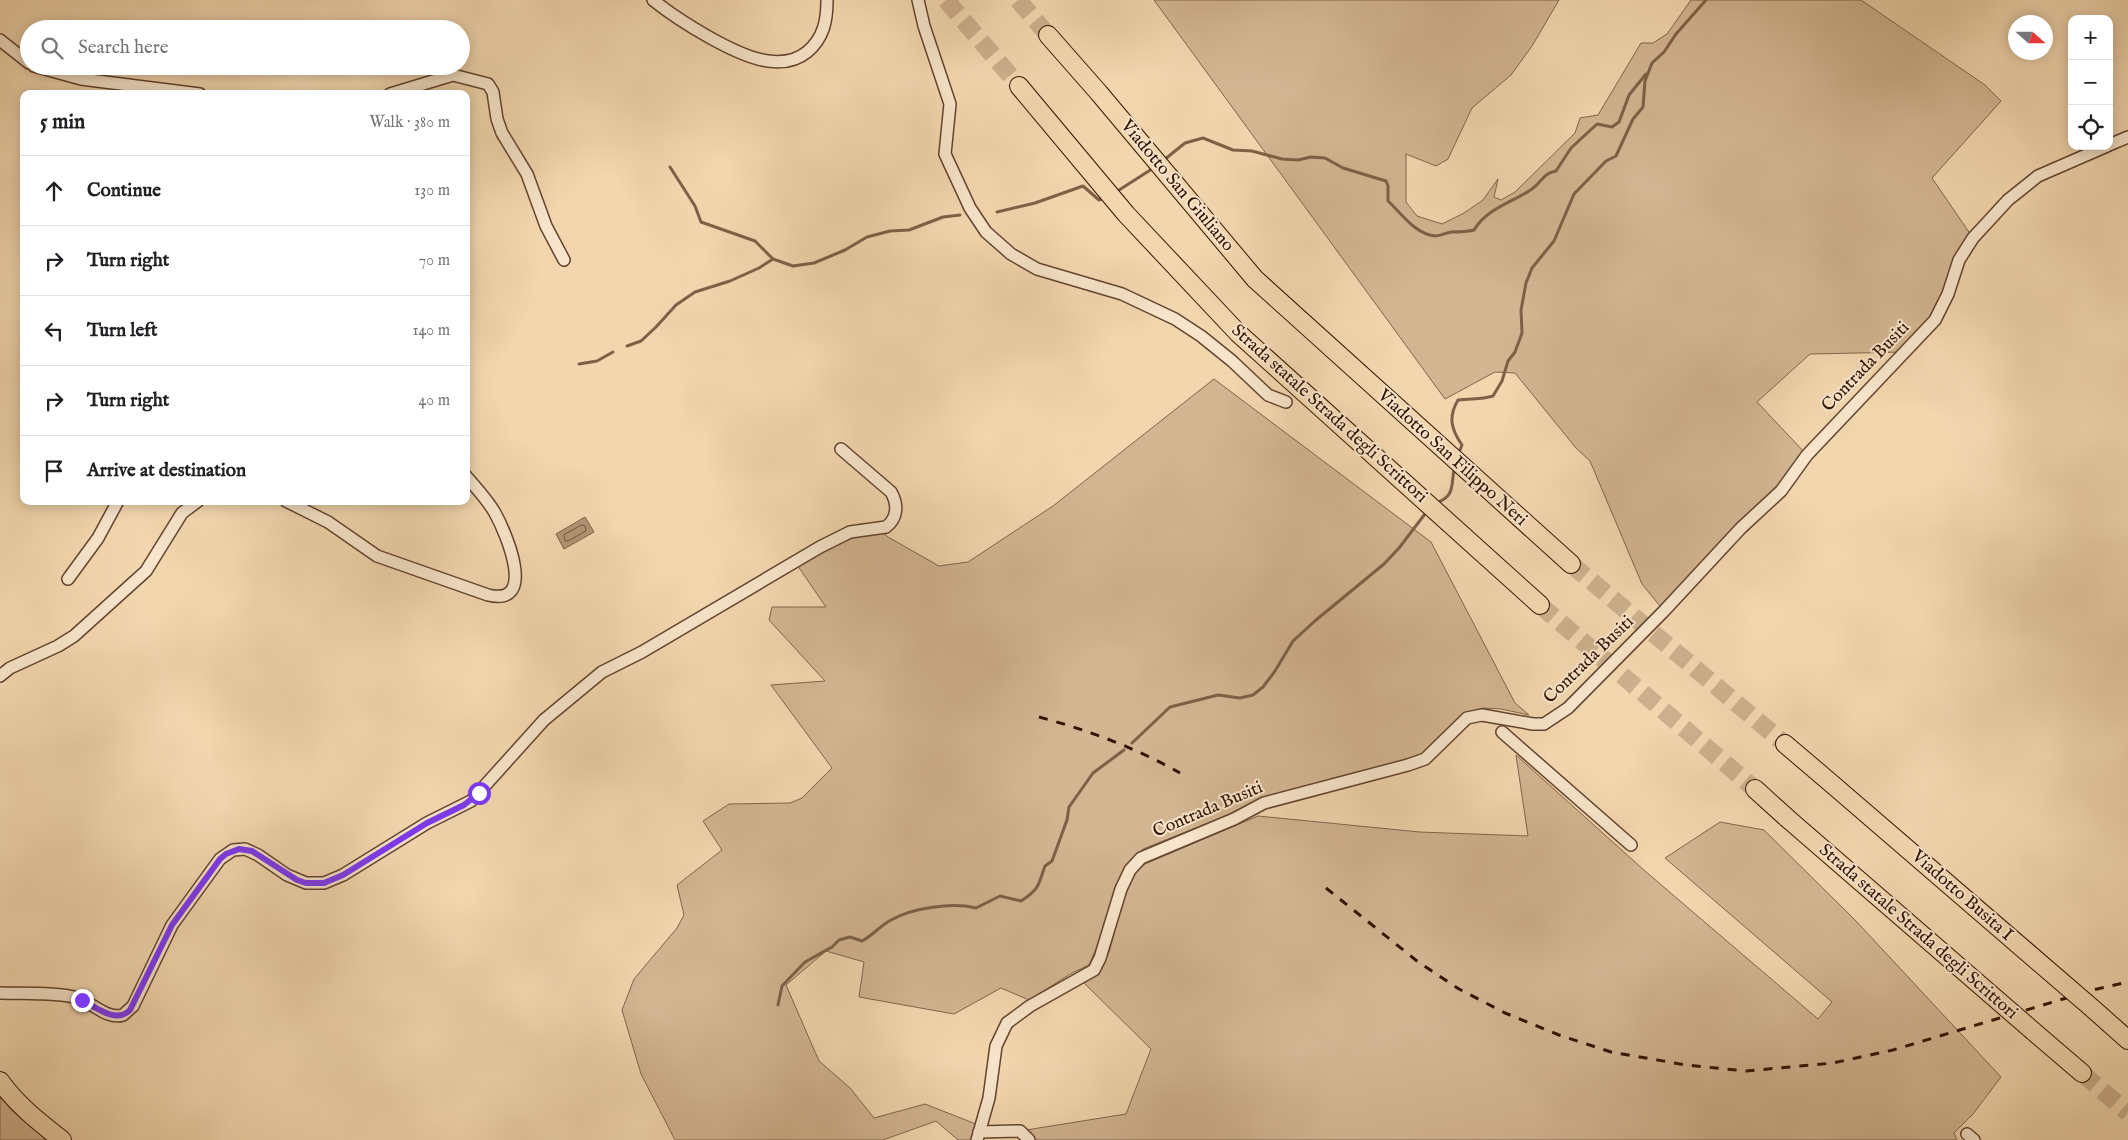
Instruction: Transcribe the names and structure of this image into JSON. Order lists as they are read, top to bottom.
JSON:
{
  "streets": {
    "main road": [
      "Viadotto San Giuliano",
      "Strada statale Strada degli Scrittori",
      "Viadotto San Filippo Neri",
      "Viadotto Busita I"
    ],
    "street": ["Contrada Busiti"]
  },
  "crossings": [
    ["Viadotto San Giuliano", "Viadotto San Filippo Neri"]
  ],
  "north": "right",
  "page": {
    "map_buttons": ["+", "−"],
    "search": "Search here",
    "heading": ["5 min", "Walk · 380 m"],
    "list": [
      ["Continue", "130 m"],
      ["Turn right", "70 m"],
      ["Turn left", "140 m"],
      ["Turn right", "40 m"],
      "Arrive at destination"
    ]
  }
}
